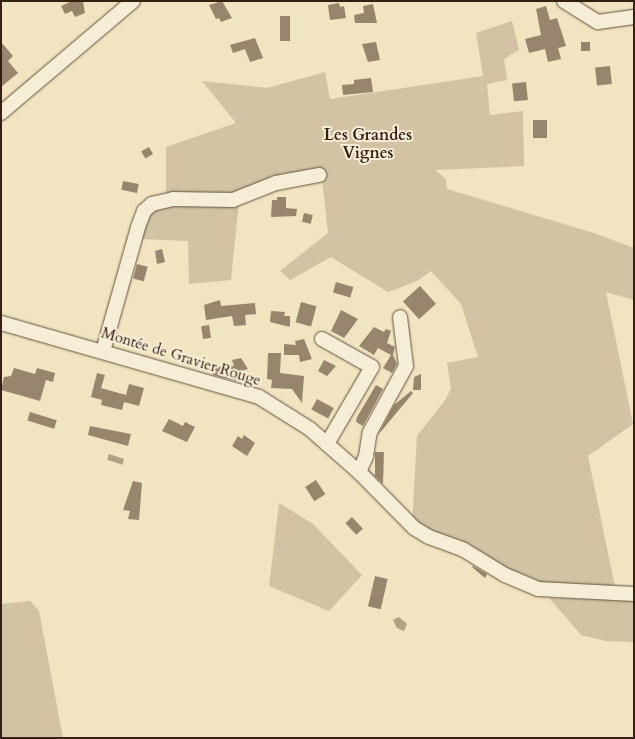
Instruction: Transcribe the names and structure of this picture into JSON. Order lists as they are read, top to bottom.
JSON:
{
  "streets": {
    "street": ["Montée de Gravier Rouge"]
  },
  "districts": ["Les Grandes Vignes"]
}
